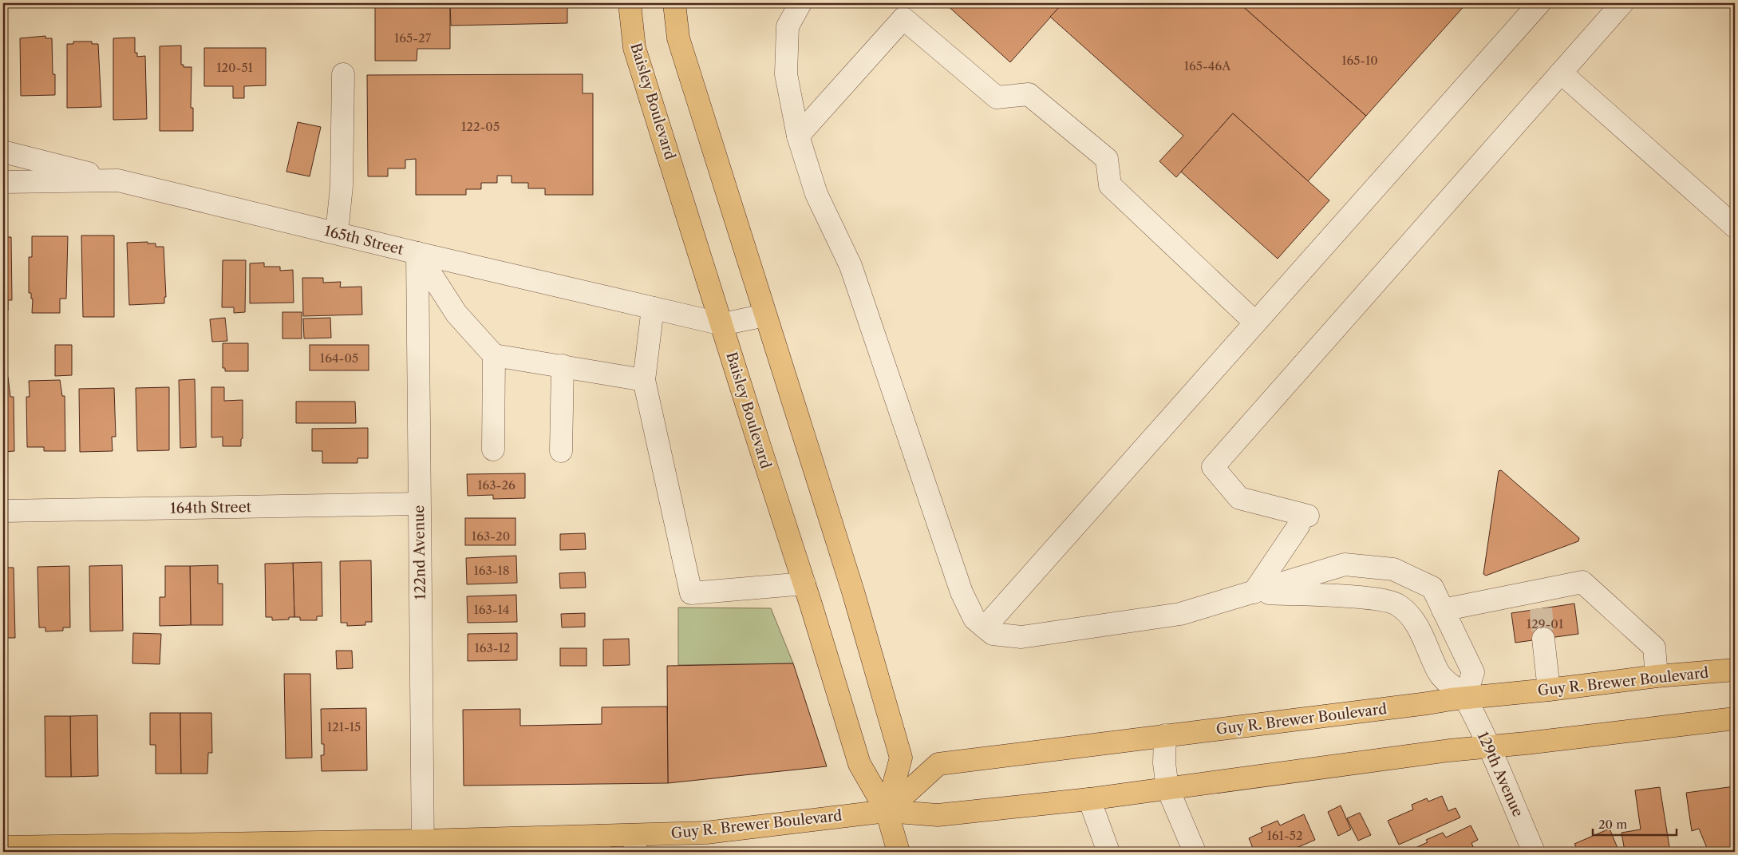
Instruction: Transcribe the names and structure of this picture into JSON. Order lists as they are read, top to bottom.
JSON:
{
  "streets": {
    "main road": ["Baisley Boulevard", "Guy R. Brewer Boulevard"],
    "street": [
      "165th Street",
      "164th Street",
      "122nd Avenue",
      "129th Avenue"
    ]
  },
  "crossings": [
    ["Baisley Boulevard", "165th Street"],
    ["Baisley Boulevard", "Guy R. Brewer Boulevard"],
    ["165th Street", "122nd Avenue"],
    ["164th Street", "122nd Avenue"],
    ["122nd Avenue", "Guy R. Brewer Boulevard"],
    ["Guy R. Brewer Boulevard", "129th Avenue"]
  ],
  "house_numbers": [
    "165-27",
    "165-10",
    "165-46A",
    "120-51",
    "122-05",
    "164-05",
    "163-26",
    "163-20",
    "163-18",
    "163-14",
    "129-01",
    "163-12",
    "121-15",
    "161-52"
  ],
  "scale_bar": "20 m"
}
